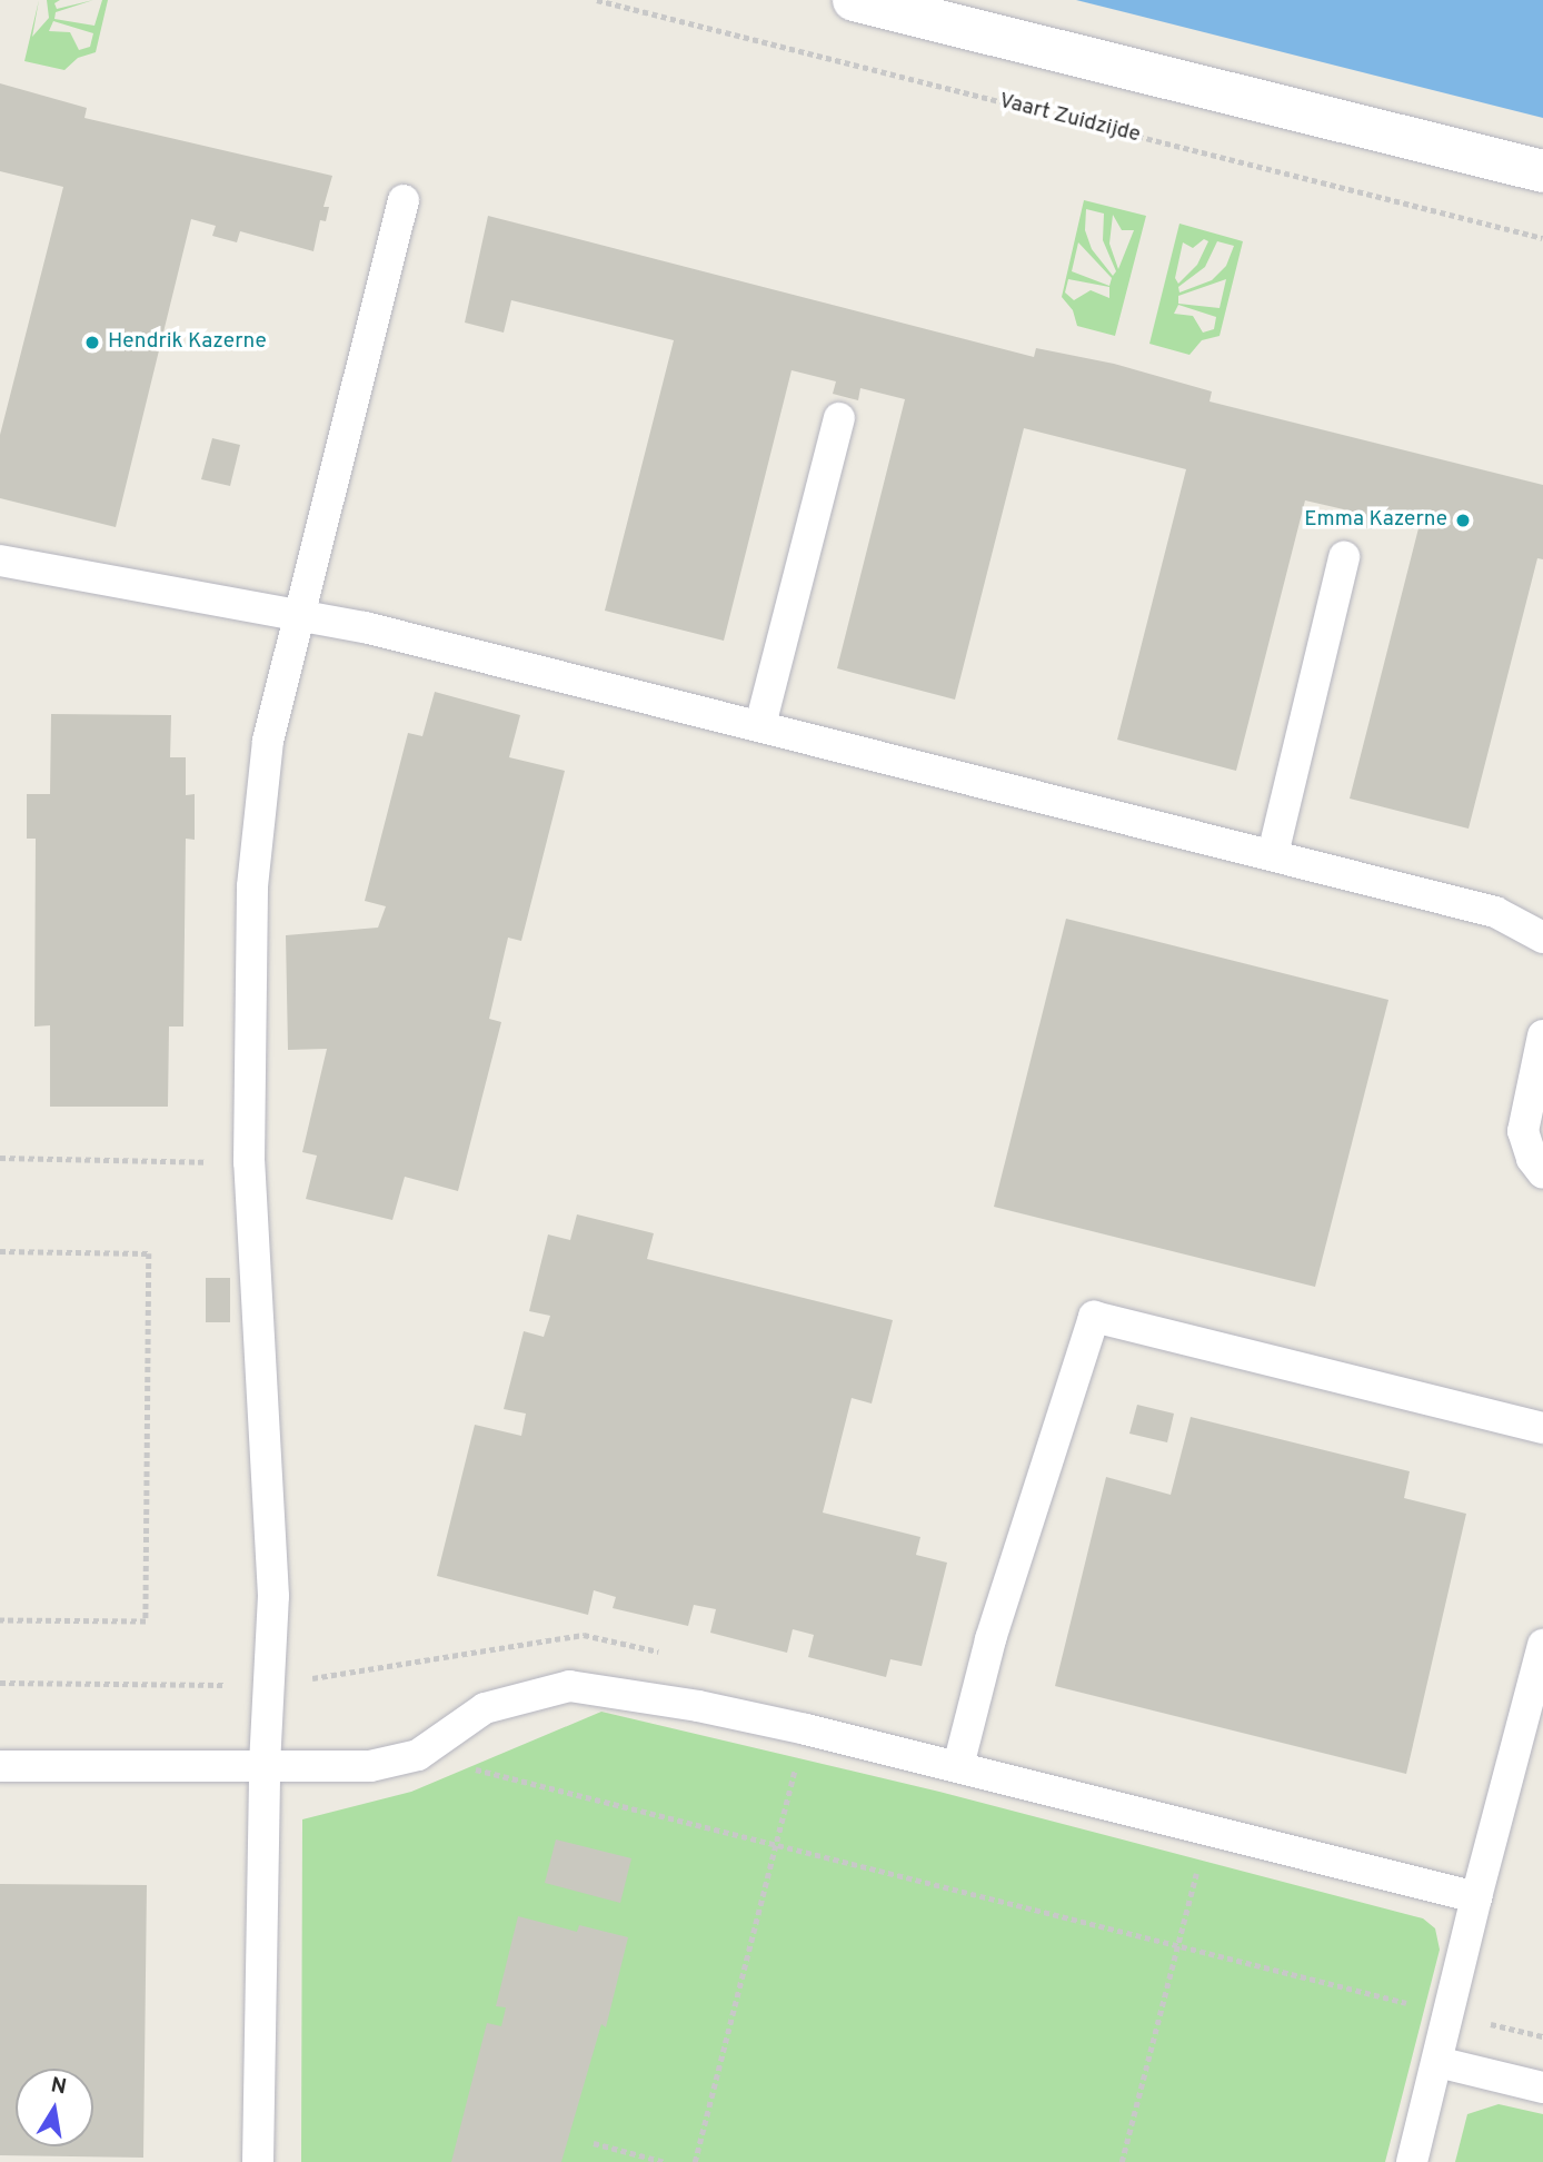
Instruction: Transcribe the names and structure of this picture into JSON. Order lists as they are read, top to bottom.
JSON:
{
  "streets": {
    "path": ["Vaart Zuidzijde"]
  },
  "places": ["Hendrik Kazerne", "Emma Kazerne"],
  "north": "top"
}
